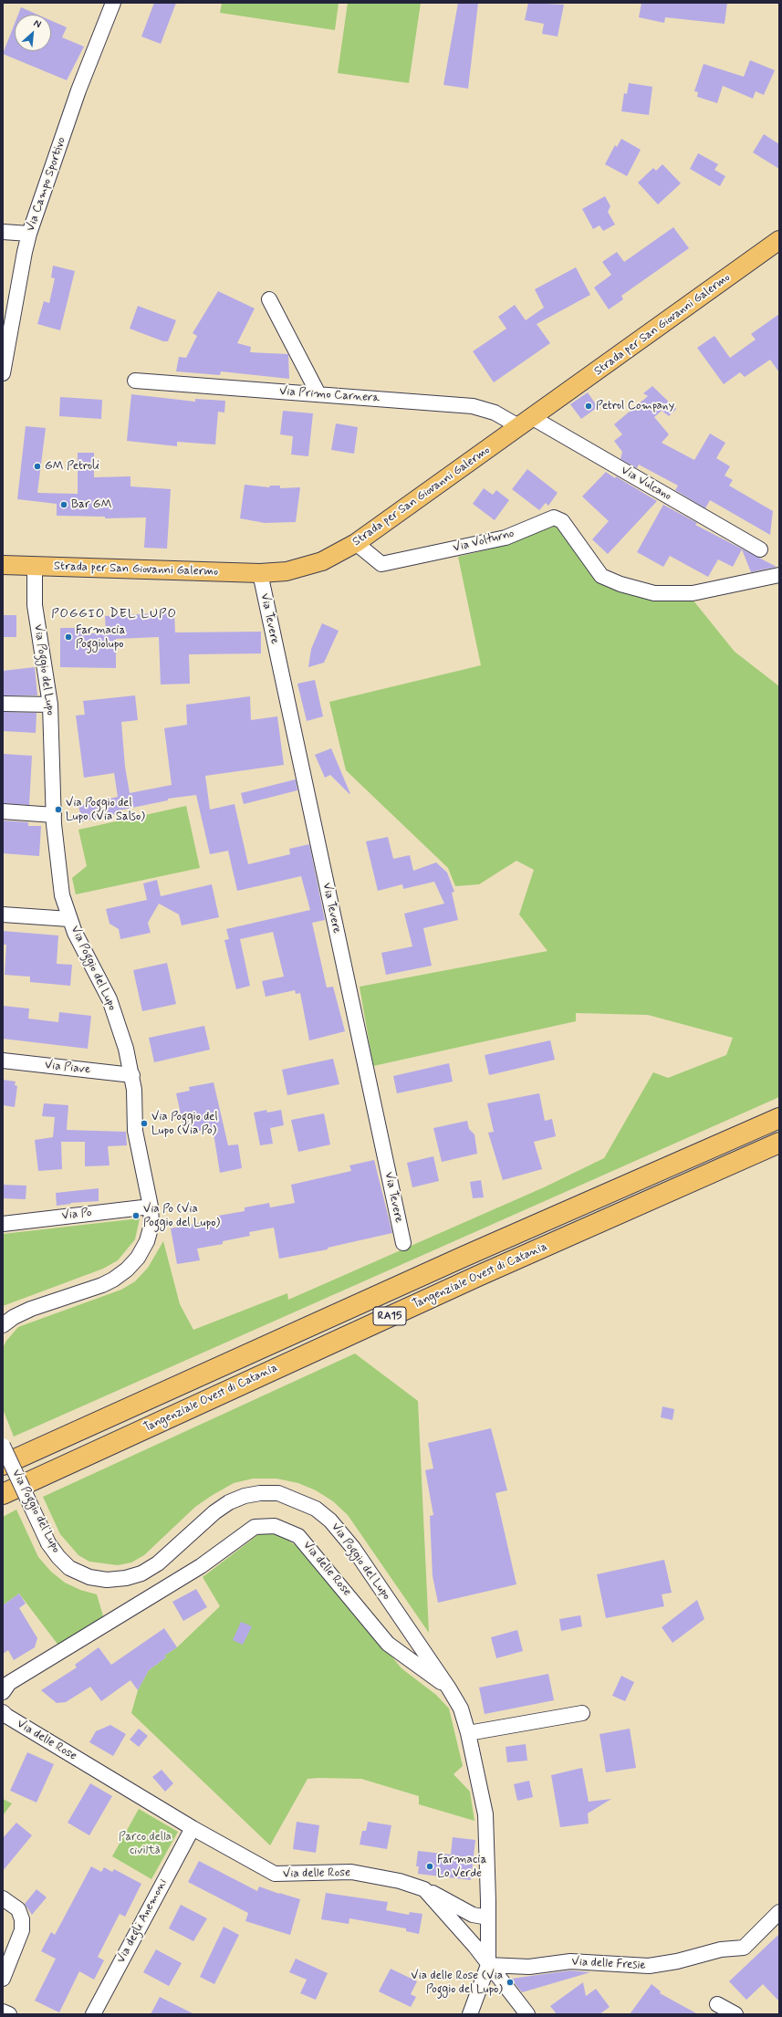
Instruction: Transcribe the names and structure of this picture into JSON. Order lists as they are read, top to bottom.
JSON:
{
  "streets": {
    "highway": ["Tangenziale Ovest di Catania", "RA15"],
    "main road": ["Strada per San Giovanni Galermo"],
    "street": [
      "Via Campo Sportivo",
      "Via Primo Carnera",
      "Via Vulcano",
      "Via Volturno",
      "Via Tevere",
      "Via Poggio del Lupo",
      "Via Piave",
      "Via Po",
      "Via delle Rose",
      "Via degli Anemoni",
      "Via delle Fresie"
    ]
  },
  "crossings": [
    ["Strada per San Giovanni Galermo", "Via Primo Carnera"],
    ["Strada per San Giovanni Galermo", "Via Vulcano"],
    ["Strada per San Giovanni Galermo", "Via Volturno"],
    ["Strada per San Giovanni Galermo", "Via Tevere"],
    ["Strada per San Giovanni Galermo", "Via Poggio del Lupo"],
    ["Via Primo Carnera", "Via Vulcano"],
    ["Via Poggio del Lupo", "Via Piave"],
    ["Via Poggio del Lupo", "Via Po"],
    ["Via Poggio del Lupo", "Via delle Rose"],
    ["Via Poggio del Lupo", "Via delle Fresie"],
    ["Via delle Rose", "Via degli Anemoni"],
    ["Via delle Rose", "Via delle Fresie"]
  ],
  "districts": ["POGGIO DEL LUPO"],
  "parks": ["Parco della civiltà"],
  "places": [
    "Petrol Company",
    "GM Petroli",
    "Bar GM",
    "Farmacia Poggiolupo",
    "Via Poggio del Lupo (Via Salso)",
    "Via Poggio del Lupo (Via Po)",
    "Via Po (Via Poggio del Lupo)",
    "Farmacia Lo Verde",
    "Via delle Rose (Via Poggio del Lupo)"
  ],
  "north": "top right"
}
